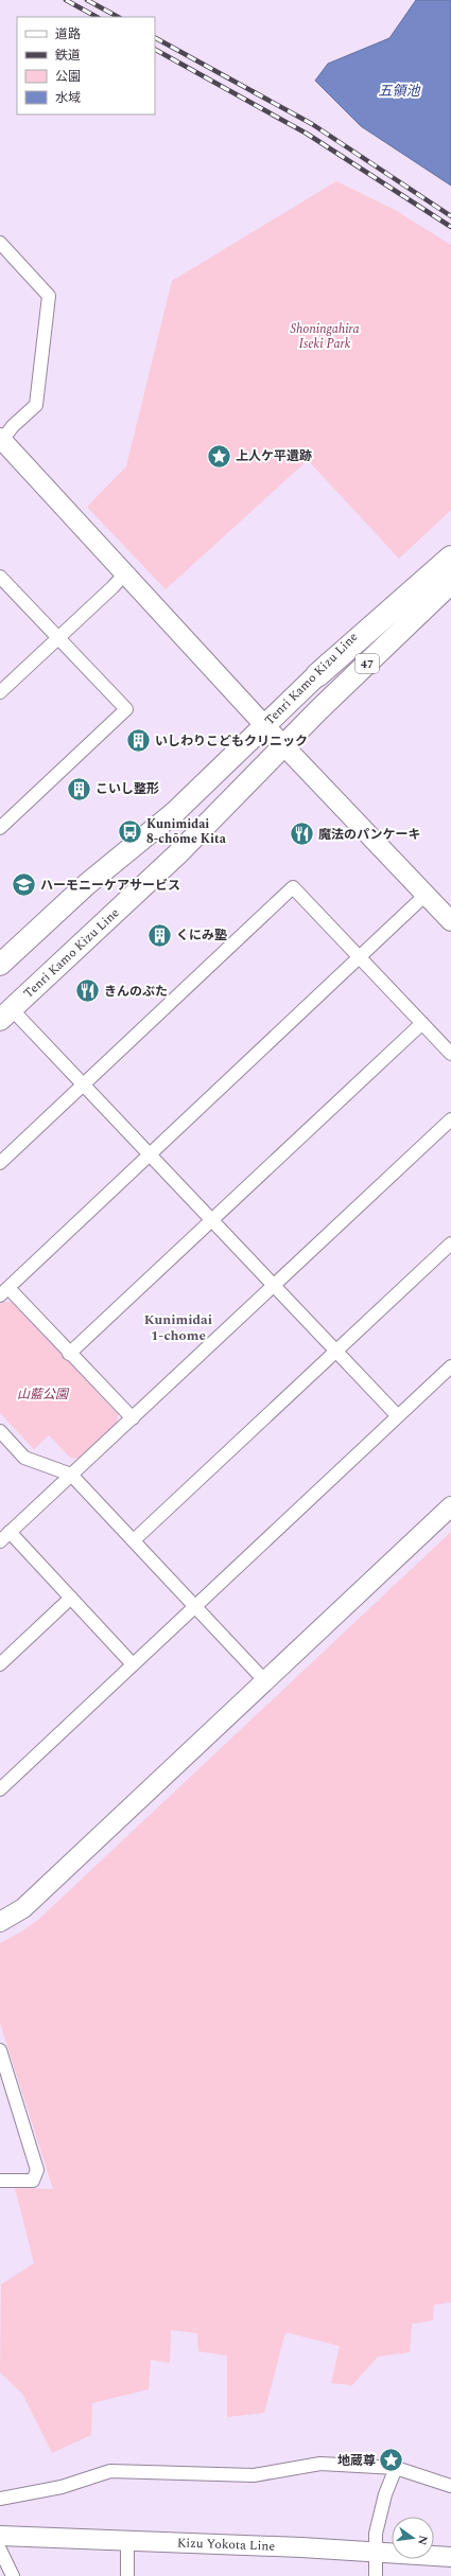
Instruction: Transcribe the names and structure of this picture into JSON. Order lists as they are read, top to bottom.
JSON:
{
  "streets": {
    "main road": ["47", "Tenri Kamo Kizu Line"],
    "street": ["Kizu Yokota Line"]
  },
  "districts": ["Kunimidai 1-chome"],
  "water": ["五領池"],
  "parks": ["Shoningahira Iseki Park", "山藍公園"],
  "places": {
    "place": ["上人ケ平遺跡", "地蔵尊"],
    "building": ["いしわりこどもクリニック", "こいし整形", "くにみ塾"],
    "bus stop": ["Kunimidai 8-chōme Kita"],
    "restaurant": ["魔法のパンケーキ", "きんのぶた"],
    "school or university": ["ハーモニーケアサービス"]
  },
  "legend": [
    "道路",
    "鉄道",
    "公園",
    "水域"
  ],
  "north": "right"
}
